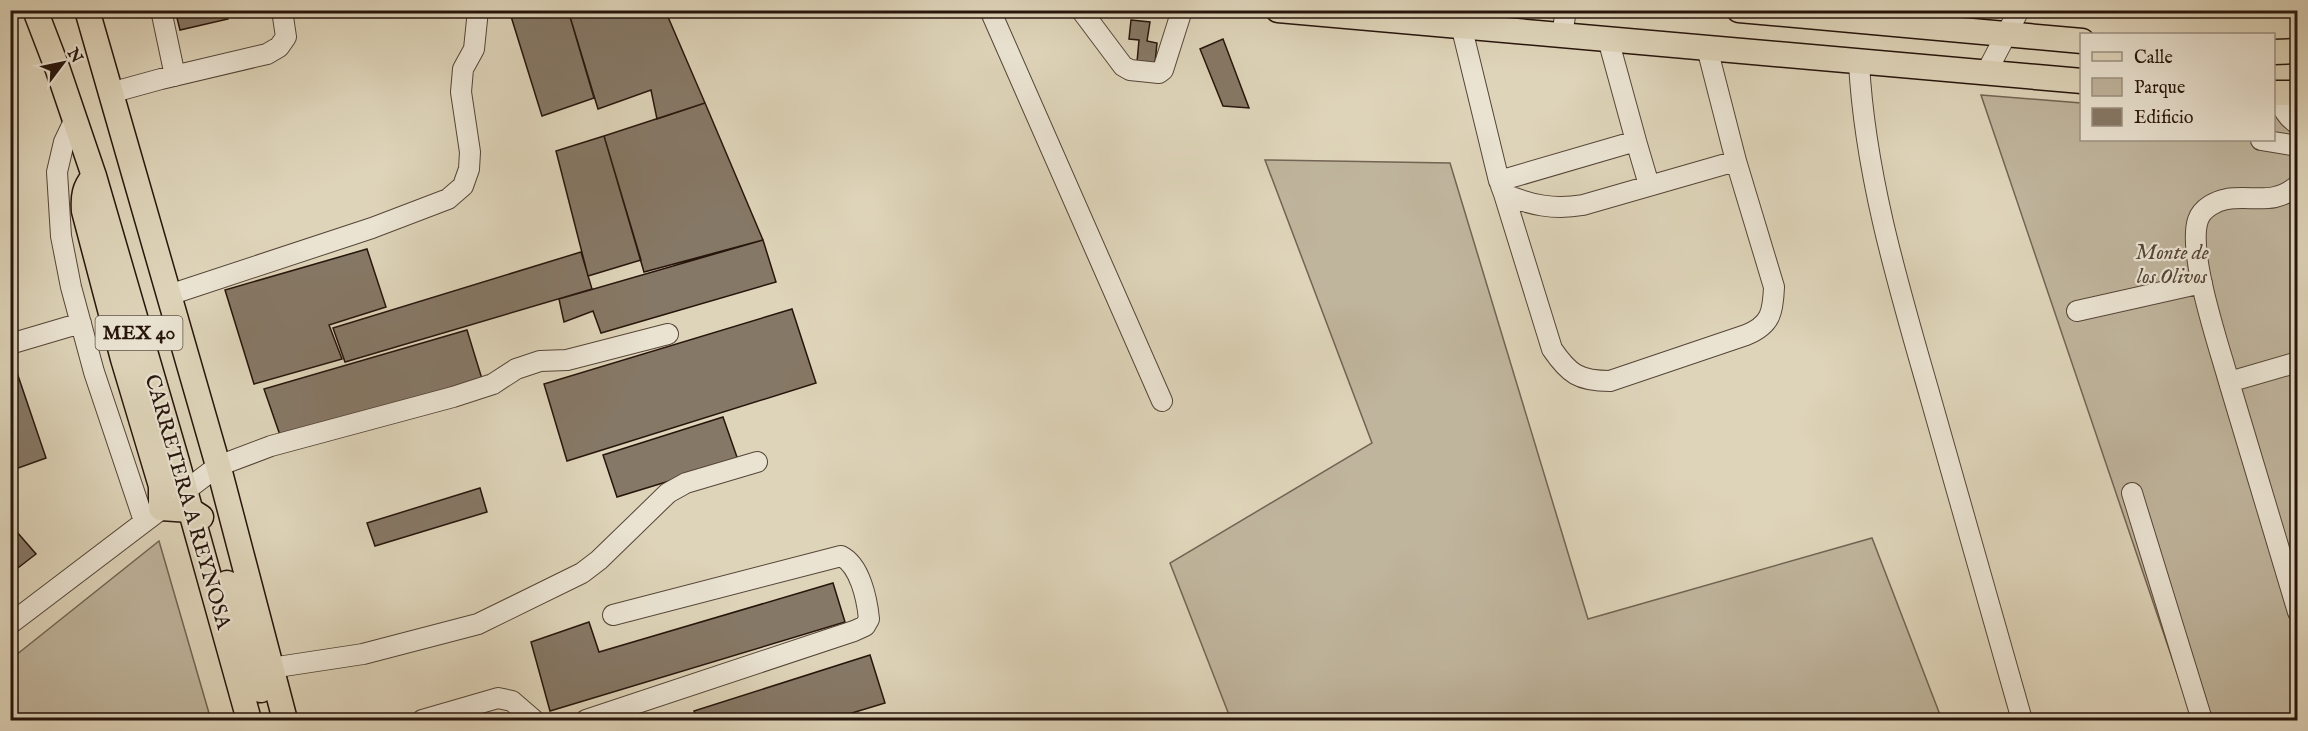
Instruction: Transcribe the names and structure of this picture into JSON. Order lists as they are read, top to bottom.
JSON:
{
  "streets": {
    "main road": ["MEX 40", "CARRETERA A REYNOSA"]
  },
  "parks": ["Monte de los Olivos"],
  "legend": ["Calle", "Parque", "Edificio"],
  "north": "top right"
}
